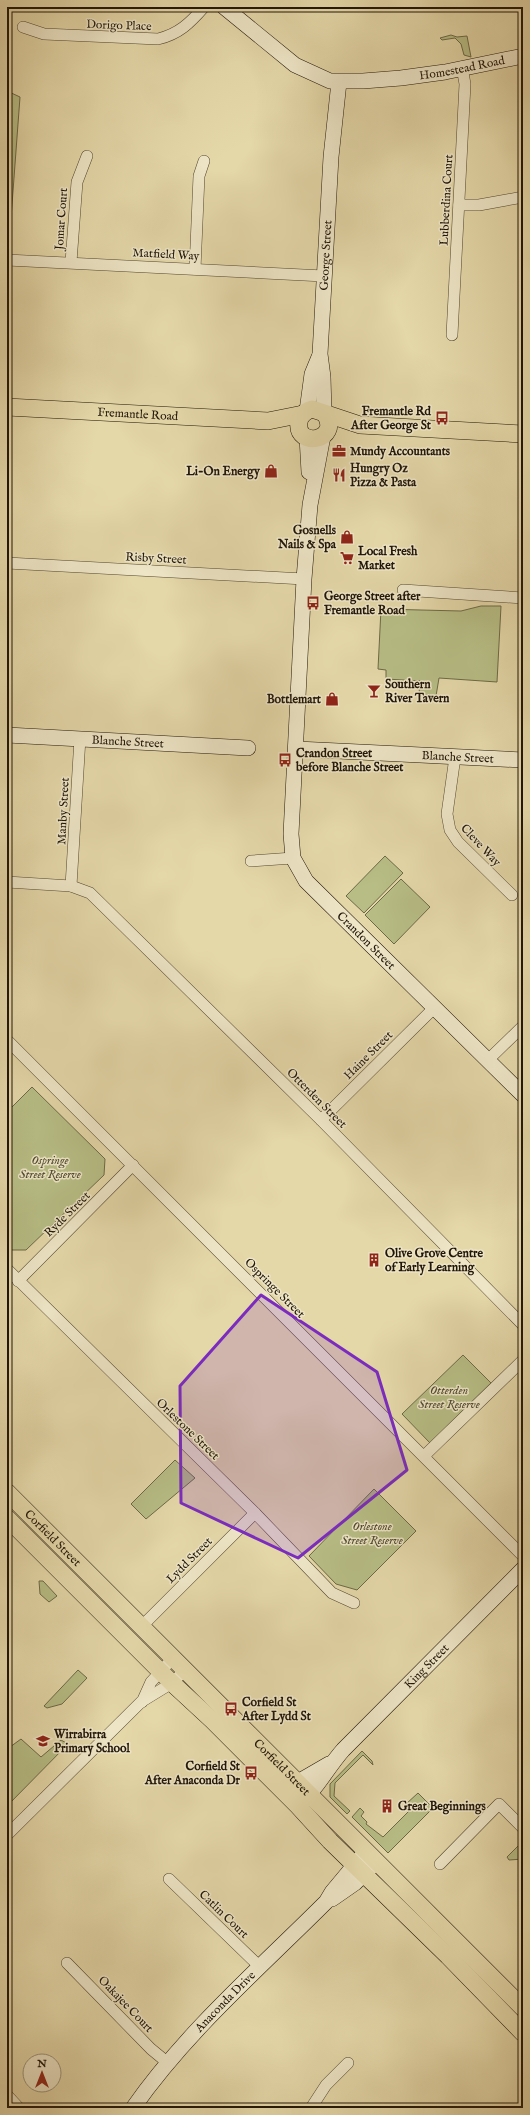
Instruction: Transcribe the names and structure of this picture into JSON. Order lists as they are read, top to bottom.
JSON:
{
  "streets": {
    "main road": [
      "Homestead Road",
      "George Street",
      "Fremantle Road",
      "Blanche Street",
      "Crandon Street",
      "Corfield Street",
      "King Street",
      "Anaconda Drive"
    ],
    "street": [
      "Dorigo Place",
      "Lubberdina Court",
      "Jomar Court",
      "Matfield Way",
      "Risby Street",
      "Manby Street",
      "Cleve Way",
      "Haine Street",
      "Otterden Street",
      "Ryde Street",
      "Ospringe Street",
      "Orlestone Street",
      "Lydd Street",
      "Catlin Court",
      "Oakajee Court"
    ]
  },
  "crossings": [
    ["Homestead Road", "Lubberdina Court"],
    ["Homestead Road", "George Street"],
    ["Jomar Court", "Matfield Way"],
    ["Matfield Way", "George Street"],
    ["George Street", "Fremantle Road"],
    ["Blanche Street", "Manby Street"],
    ["Blanche Street", "Cleve Way"],
    ["Blanche Street", "Crandon Street"],
    ["Manby Street", "Otterden Street"],
    ["Crandon Street", "Haine Street"],
    ["Haine Street", "Otterden Street"],
    ["Ryde Street", "Ospringe Street"],
    ["Ryde Street", "Orlestone Street"],
    ["Orlestone Street", "Lydd Street"],
    ["Corfield Street", "Lydd Street"],
    ["Corfield Street", "King Street"],
    ["Corfield Street", "Anaconda Drive"],
    ["Catlin Court", "Anaconda Drive"],
    ["Anaconda Drive", "Oakajee Court"]
  ],
  "parks": ["Ospringe Street Reserve", "Otterden Street Reserve", "Orlestone Street Reserve"],
  "places": {
    "bus stop": [
      "Fremantle Rd After George St",
      "George Street after Fremantle Road",
      "Crandon Street before Blanche Street",
      "Corfield St After Lydd St",
      "Corfield St After Anaconda Dr"
    ],
    "office": ["Mundy Accountants"],
    "shop": ["Li-On Energy", "Gosnells Nails & Spa", "Bottlemart"],
    "restaurant": ["Hungry Oz Pizza & Pasta"],
    "supermarket": ["Local Fresh Market"],
    "bar": ["Southern River Tavern"],
    "building": ["Olive Grove Centre of Early Learning", "Great Beginnings"],
    "school or university": ["Wirrabirra Primary School"]
  },
  "north": "top"
}
